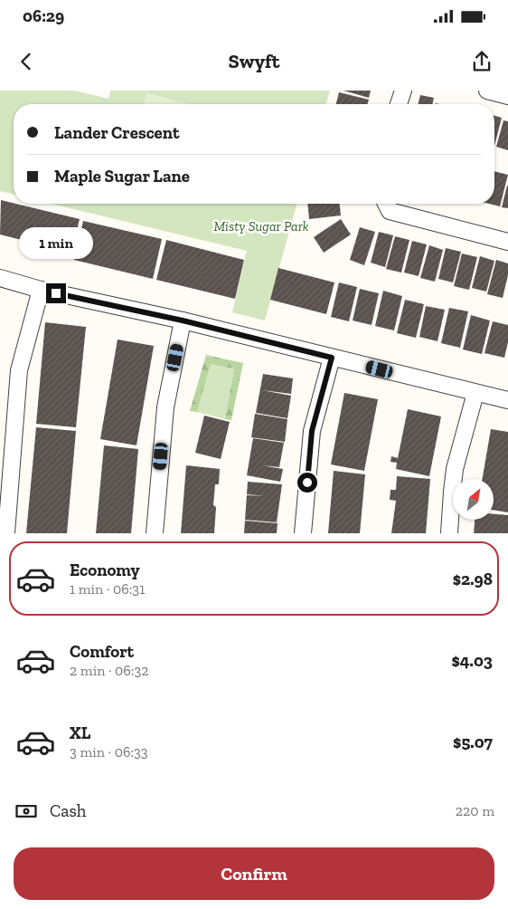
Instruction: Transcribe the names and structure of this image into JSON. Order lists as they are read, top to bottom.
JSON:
{
  "parks": ["Misty Sugar Park"],
  "north": "top right",
  "page": {
    "status": "06:29",
    "header": "Swyft",
    "banner": ["Lander Crescent", "Maple Sugar Lane"],
    "bubble": "1 min",
    "list": [
      {
        "name": "Economy",
        "note": "1 min · 06:31",
        "value": "$2.98"
      },
      {
        "name": "Comfort",
        "note": "2 min · 06:32",
        "value": "$4.03"
      },
      {
        "name": "XL",
        "note": "3 min · 06:33",
        "value": "$5.07"
      }
    ],
    "pay": ["Cash", "220 m"],
    "buttons": "Confirm"
  }
}
